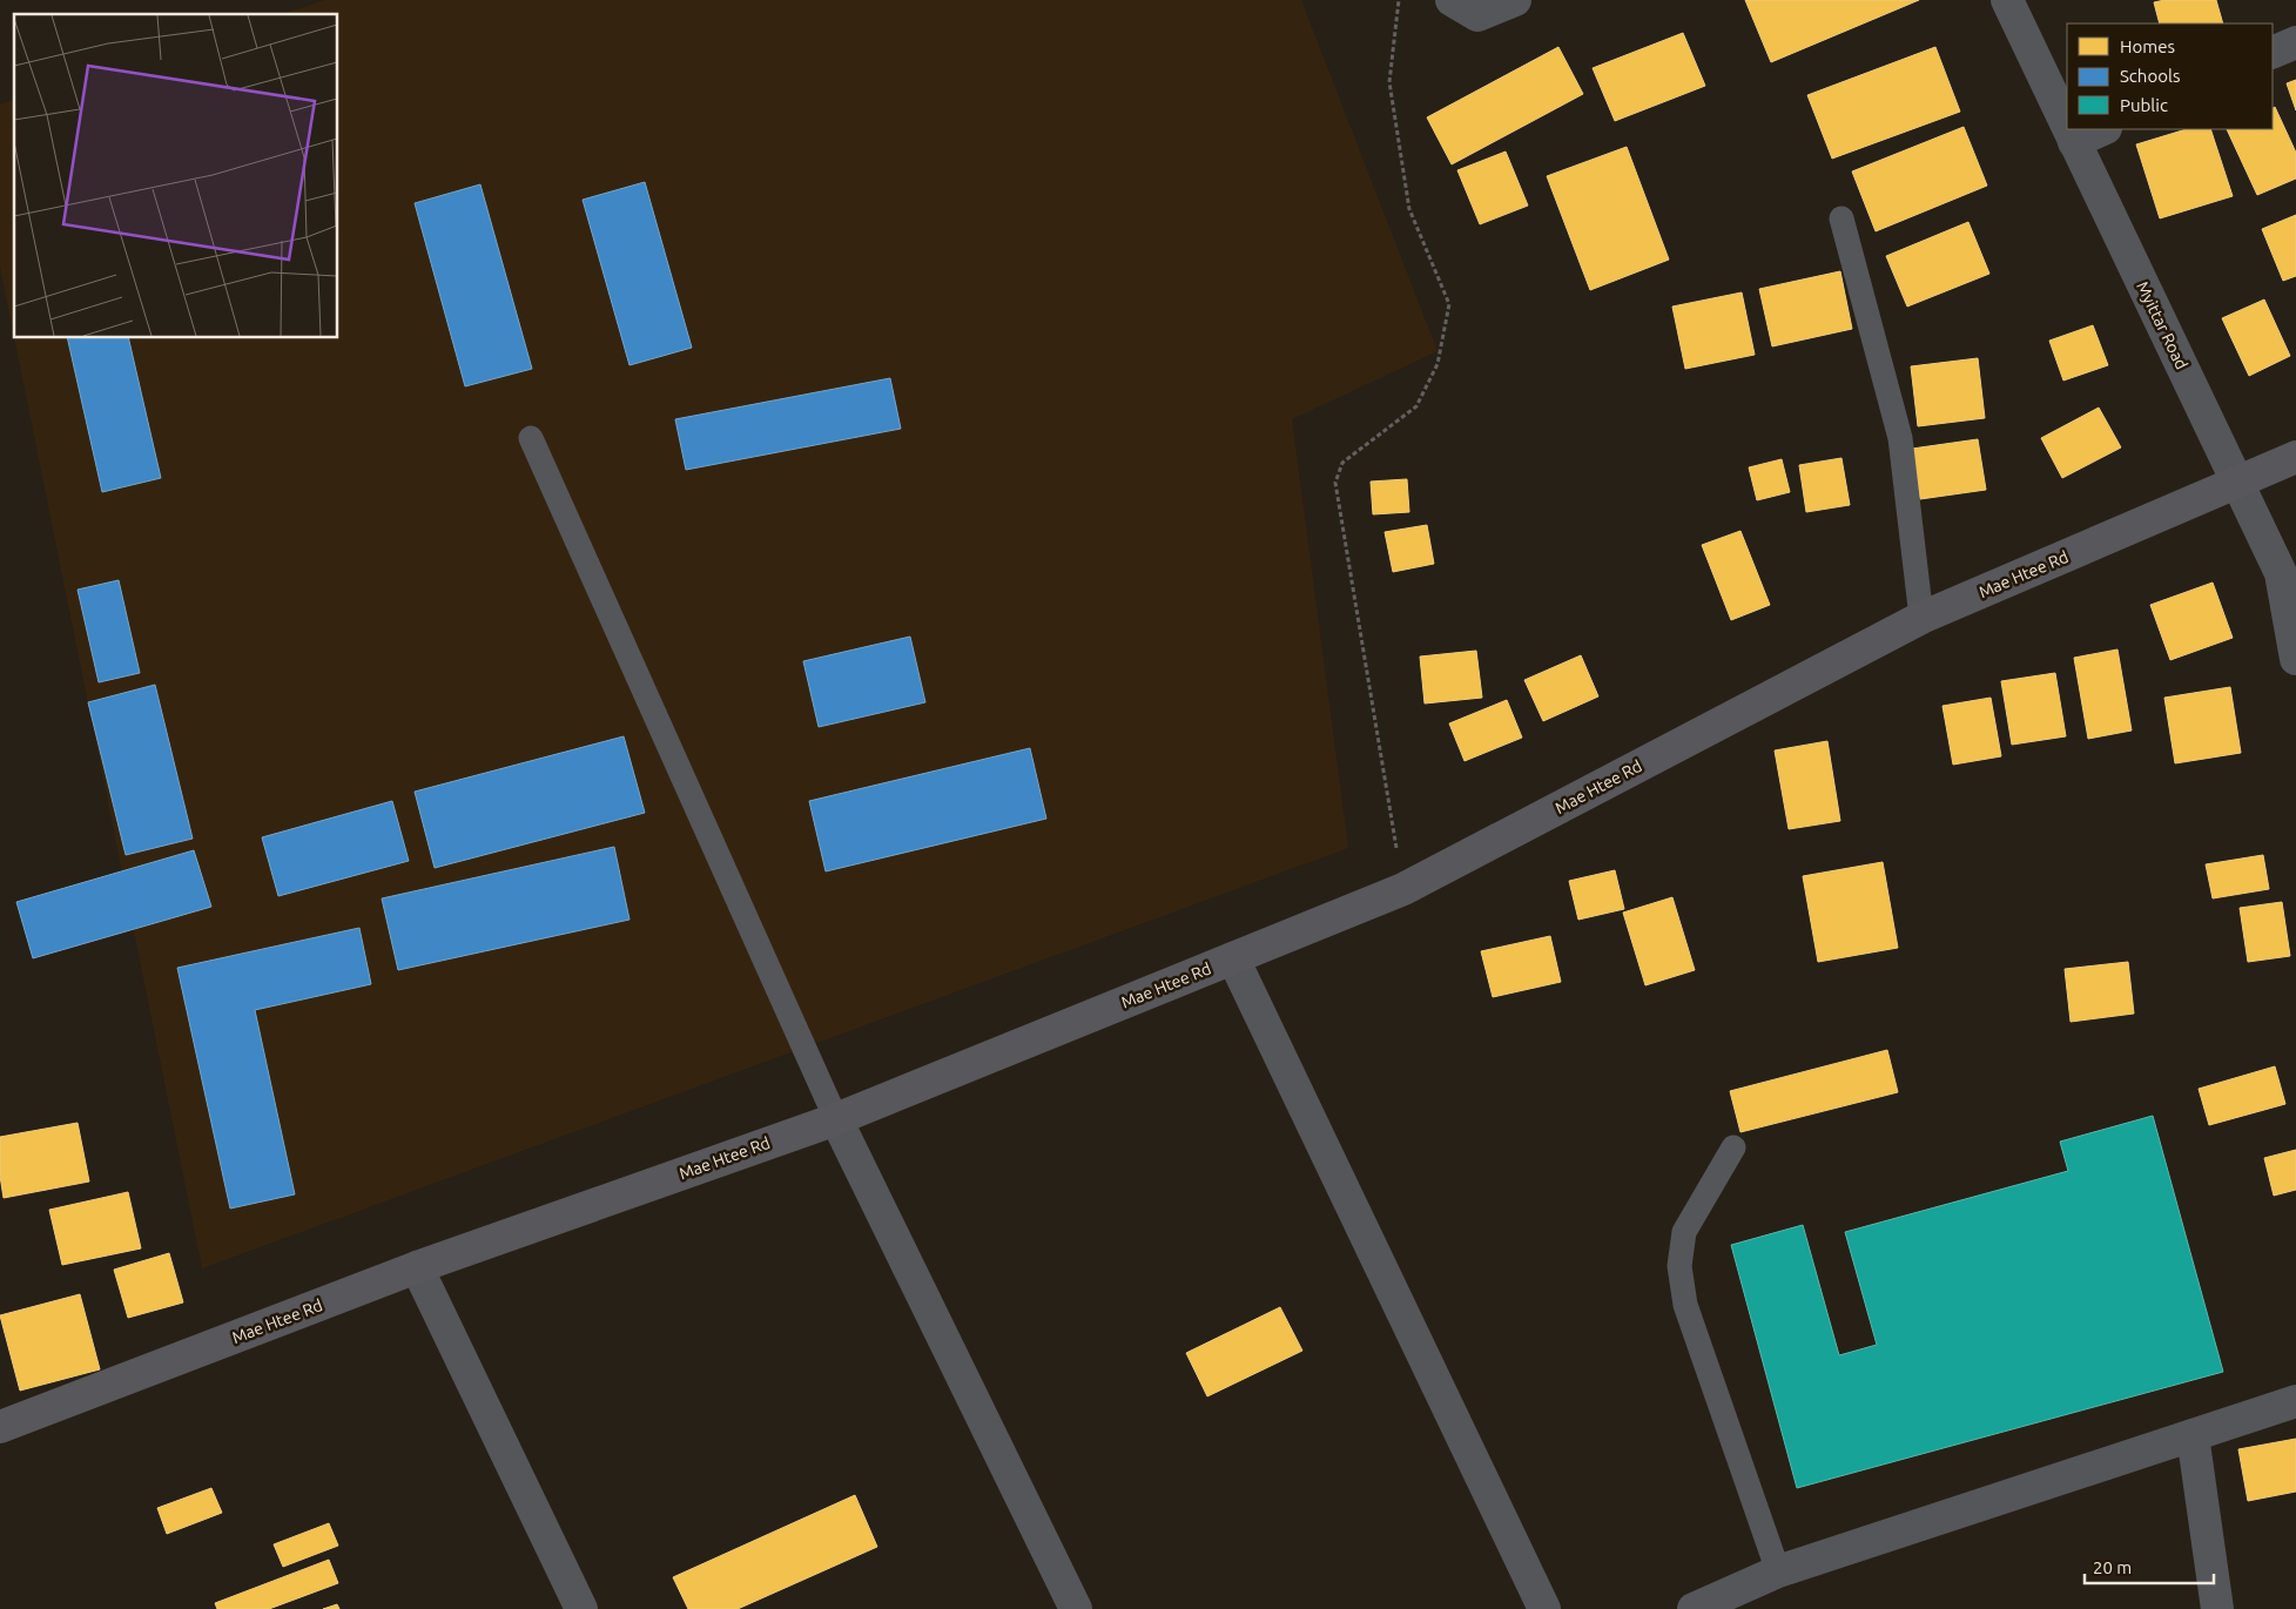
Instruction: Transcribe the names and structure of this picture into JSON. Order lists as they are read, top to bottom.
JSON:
{
  "streets": {
    "street": ["Myittar Road", "Mae Htee Rd"]
  },
  "crossings": [
    ["Myittar Road", "Mae Htee Rd"]
  ],
  "legend": ["Homes", "Schools", "Public"],
  "scale_bar": "20 m"
}
